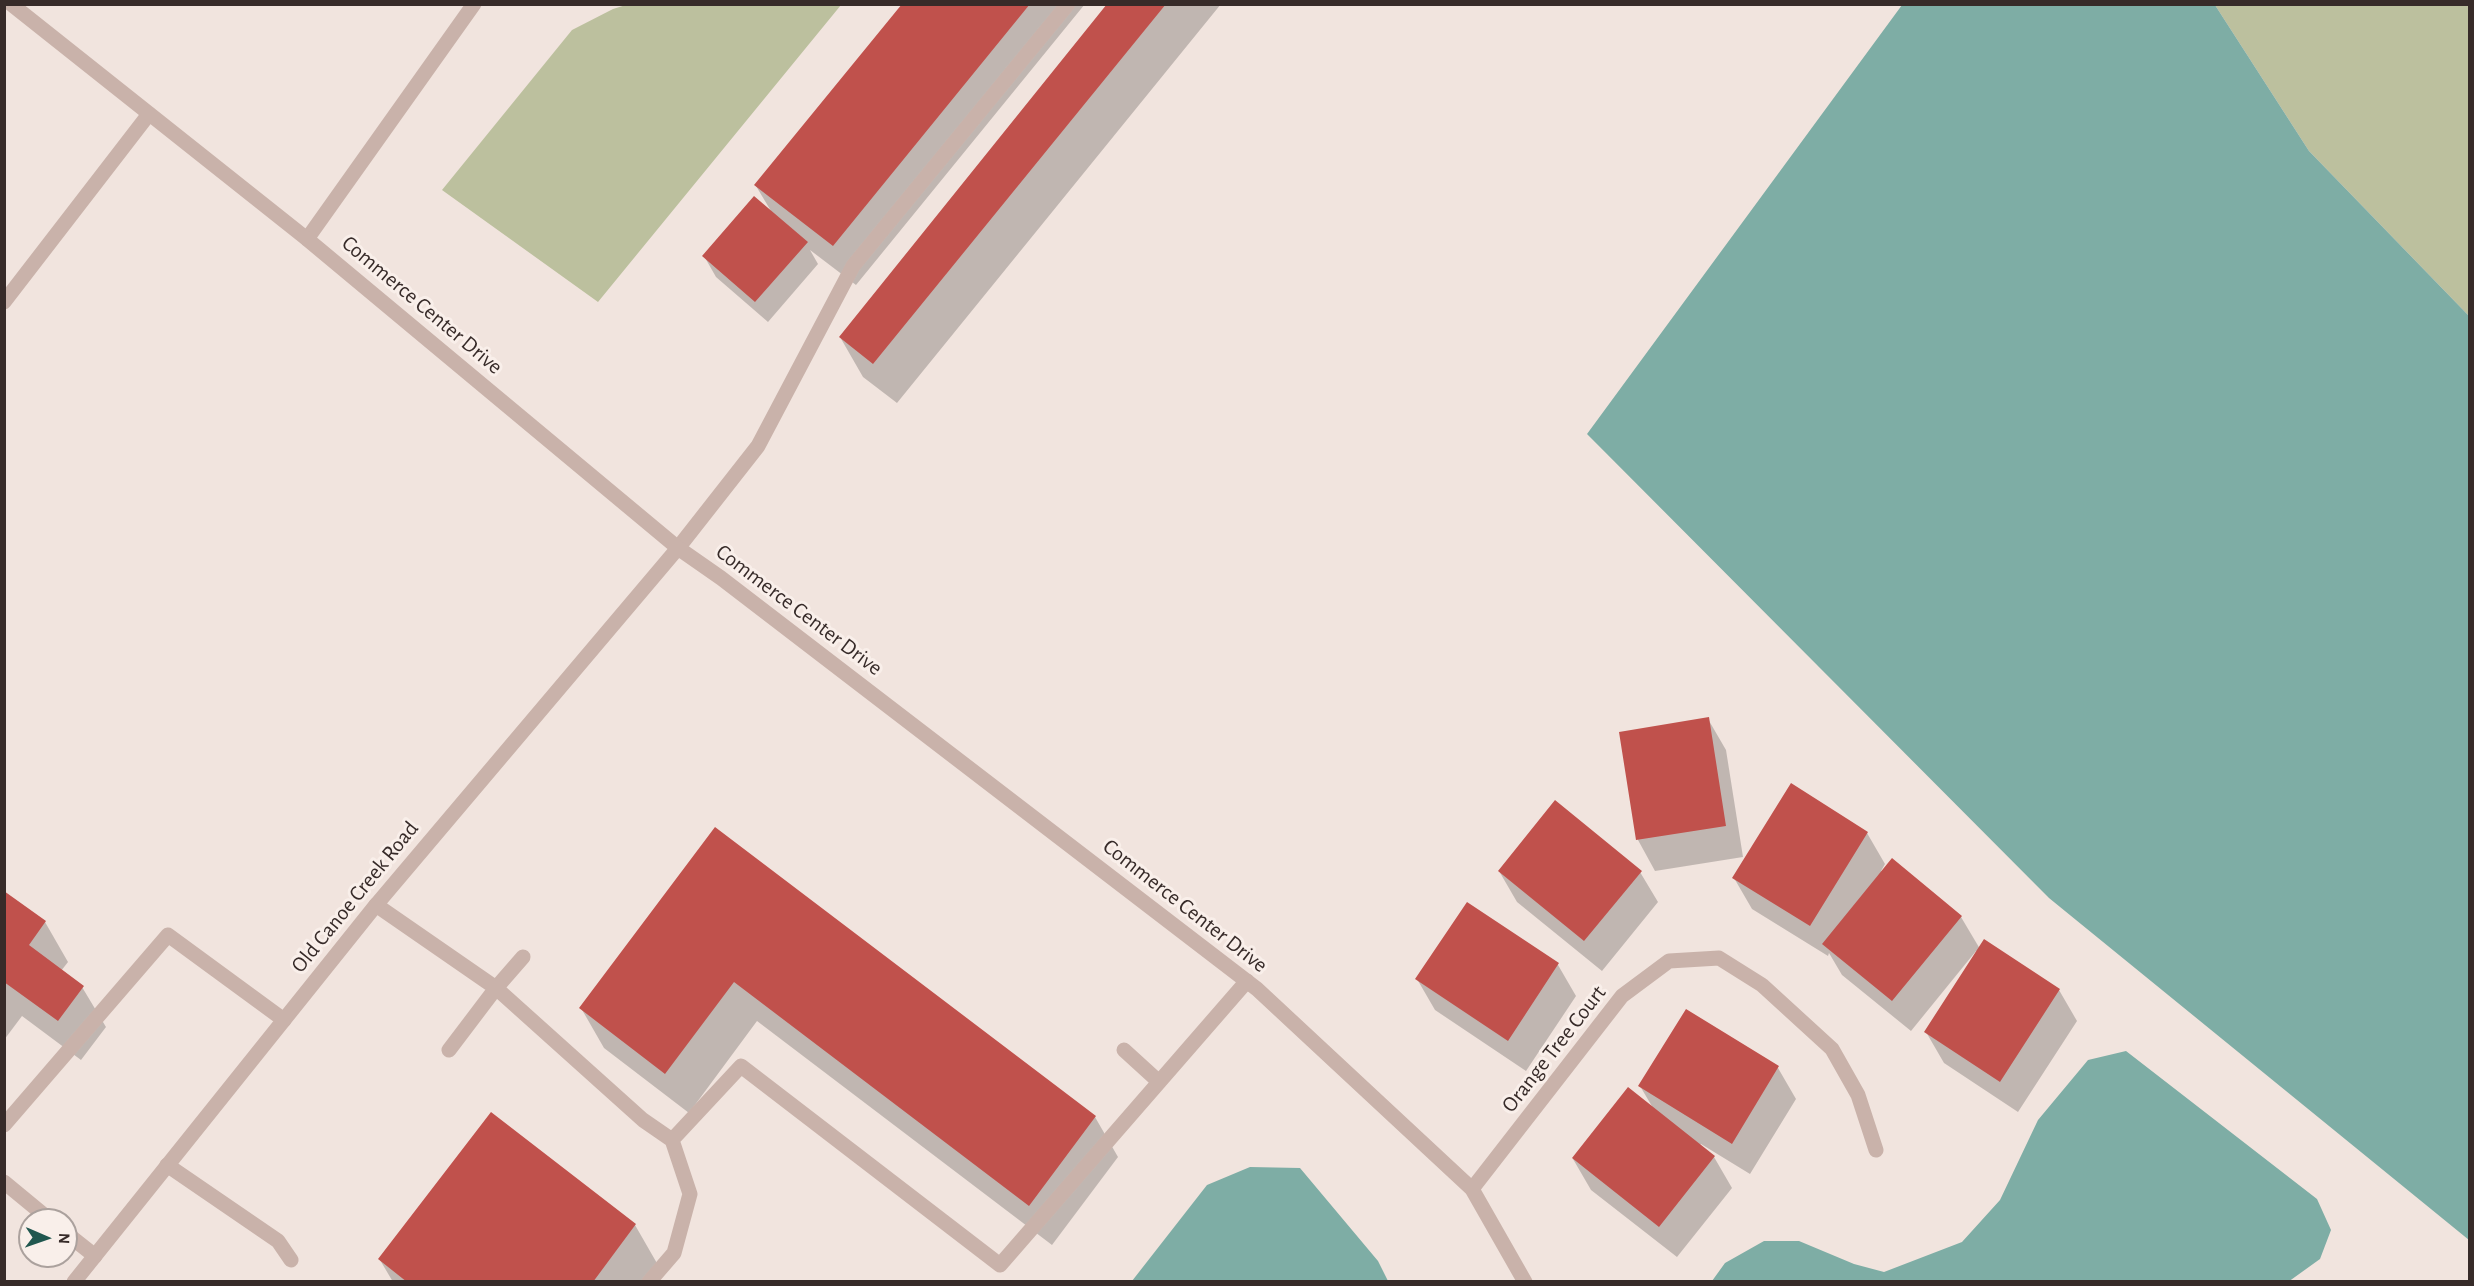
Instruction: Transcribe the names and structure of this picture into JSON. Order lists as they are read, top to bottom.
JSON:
{
  "streets": {
    "street": ["Commerce Center Drive", "Old Canoe Creek Road", "Orange Tree Court"]
  },
  "crossings": [
    ["Commerce Center Drive", "Old Canoe Creek Road"],
    ["Commerce Center Drive", "Orange Tree Court"]
  ],
  "north": "right"
}
